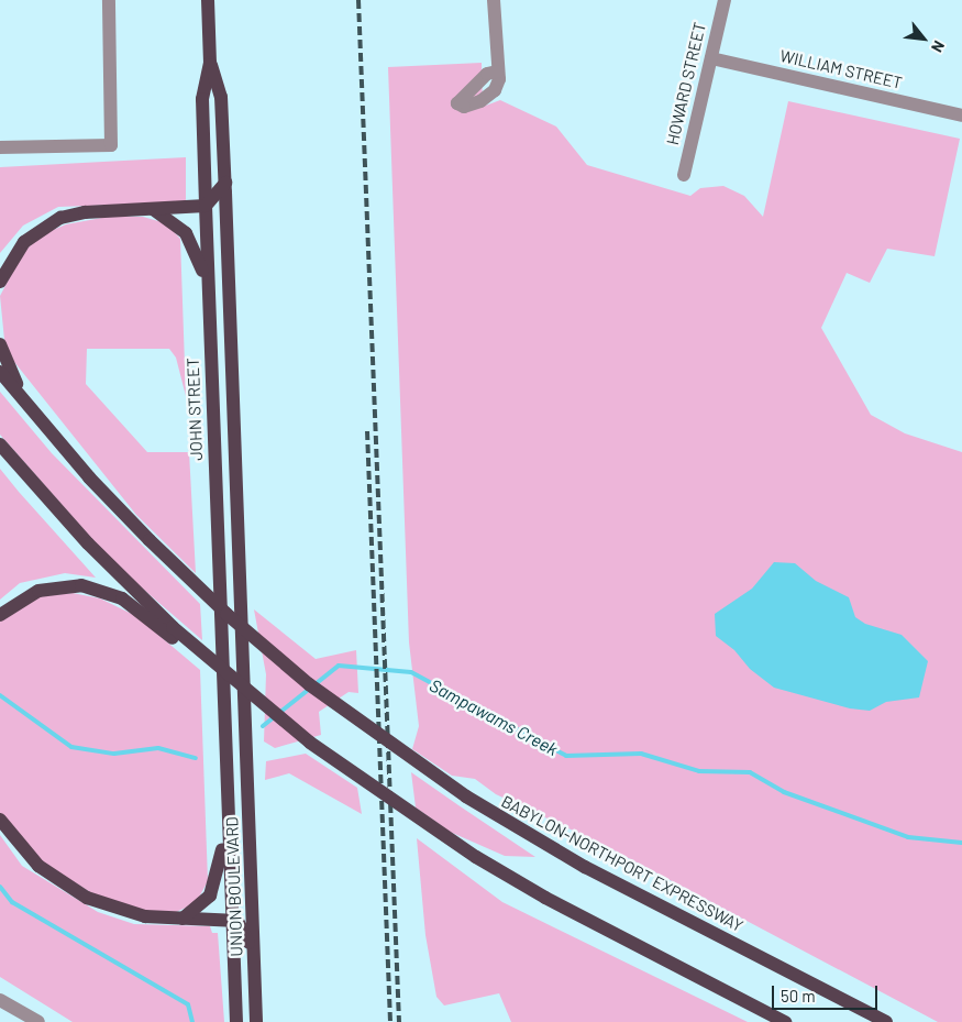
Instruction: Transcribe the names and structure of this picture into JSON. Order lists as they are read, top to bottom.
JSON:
{
  "streets": {
    "main road": ["JOHN STREET", "BABYLON-NORTHPORT EXPRESSWAY", "UNION BOULEVARD"],
    "street": ["WILLIAM STREET", "HOWARD STREET"]
  },
  "crossings": [
    ["WILLIAM STREET", "HOWARD STREET"],
    ["JOHN STREET", "UNION BOULEVARD"]
  ],
  "water": ["Sampawams Creek"],
  "scale_bar": "50 m",
  "north": "bottom right"
}
